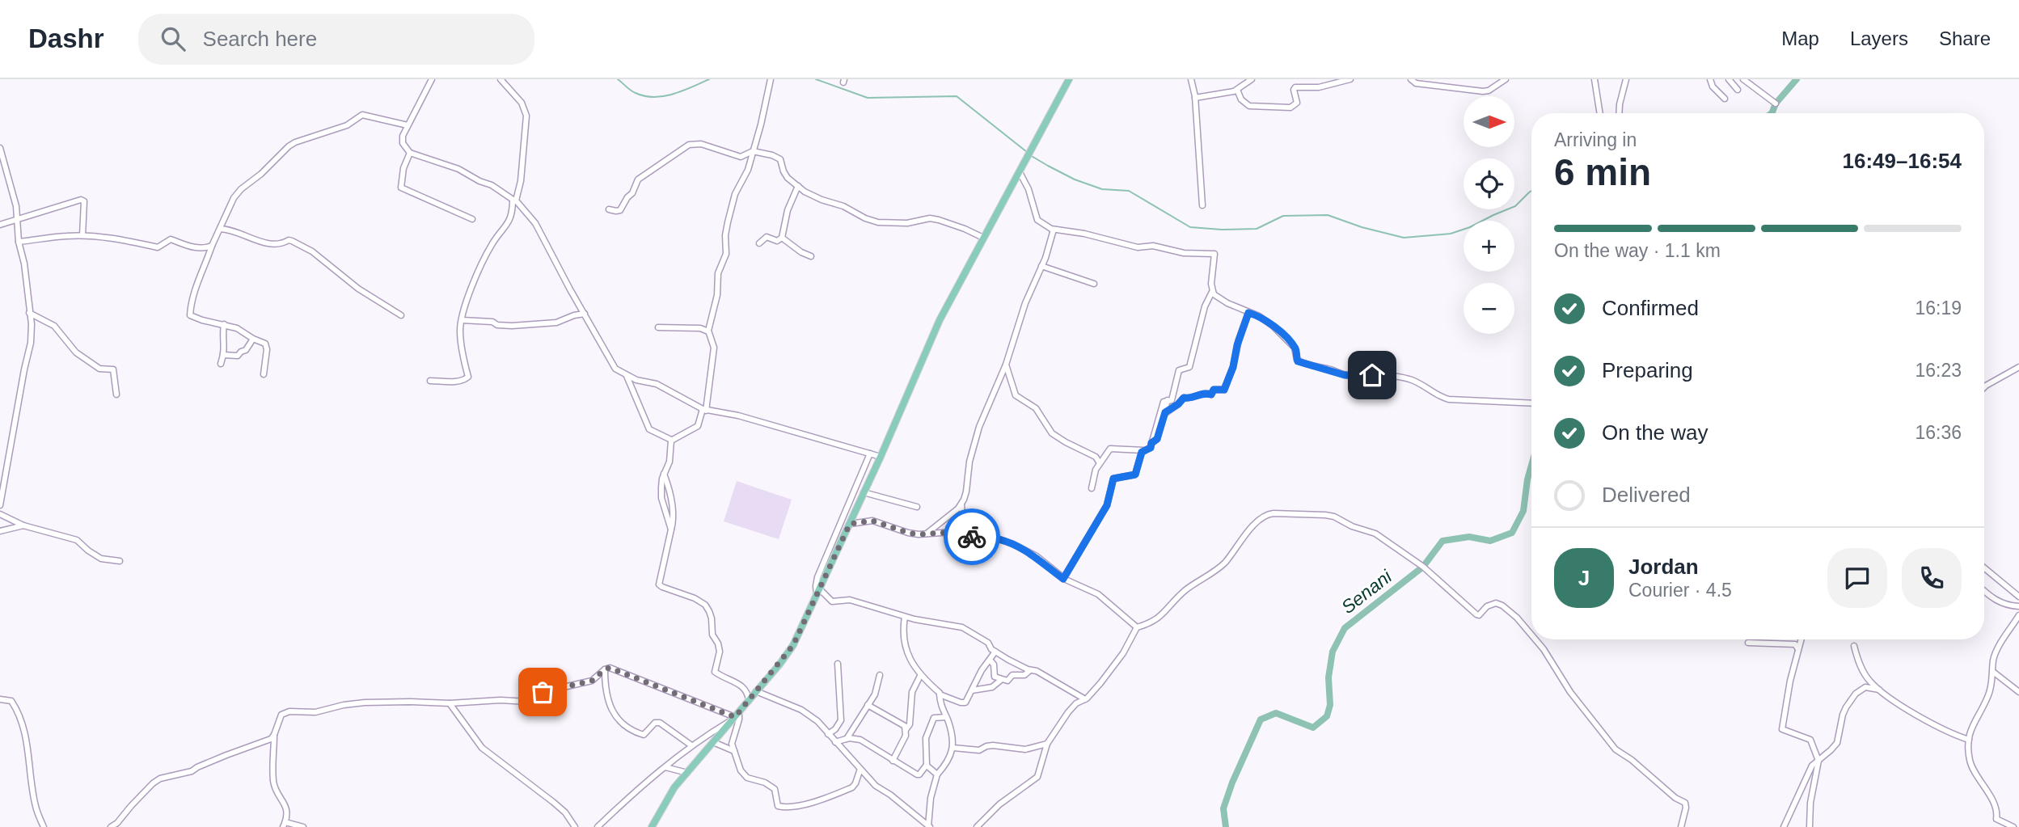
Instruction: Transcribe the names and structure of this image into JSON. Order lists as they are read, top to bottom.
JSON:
{
  "water": ["Senani"],
  "north": "right",
  "page": {
    "header": "Dashr",
    "search": "Search here",
    "nav": ["Map", "Layers", "Share"],
    "map_buttons": ["+", "−"],
    "heading": ["6 min", "Arriving in", "16:49–16:54"],
    "panel": ["Jordan", "Courier · 4.5"],
    "bar": "On the way · 1.1 km",
    "list": [
      ["Confirmed", "16:19"],
      ["Preparing", "16:23"],
      ["On the way", "16:36"],
      "Delivered"
    ],
    "round": "J"
  }
}
